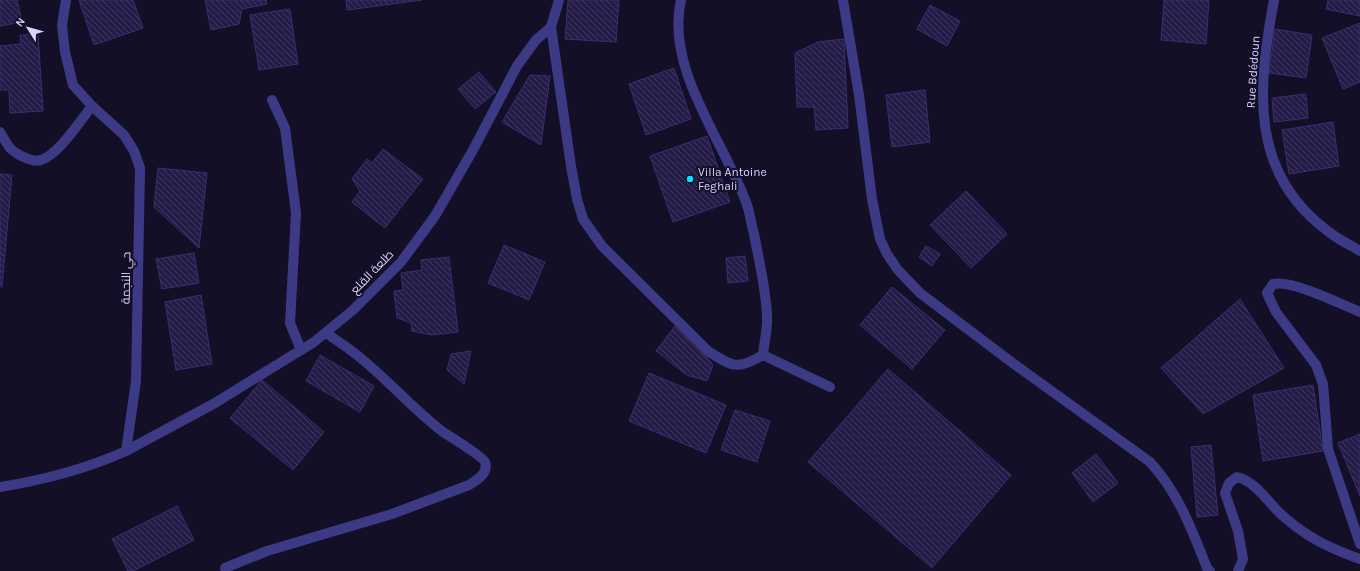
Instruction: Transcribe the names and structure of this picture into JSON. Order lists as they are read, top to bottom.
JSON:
{
  "streets": {
    "street": ["Rue Bdédoun", "طلعة القلع", "حي النجمة"]
  },
  "crossings": [
    ["طلعة القلع", "حي النجمة"]
  ],
  "places": ["Villa Antoine Feghali"],
  "north": "top left"
}
